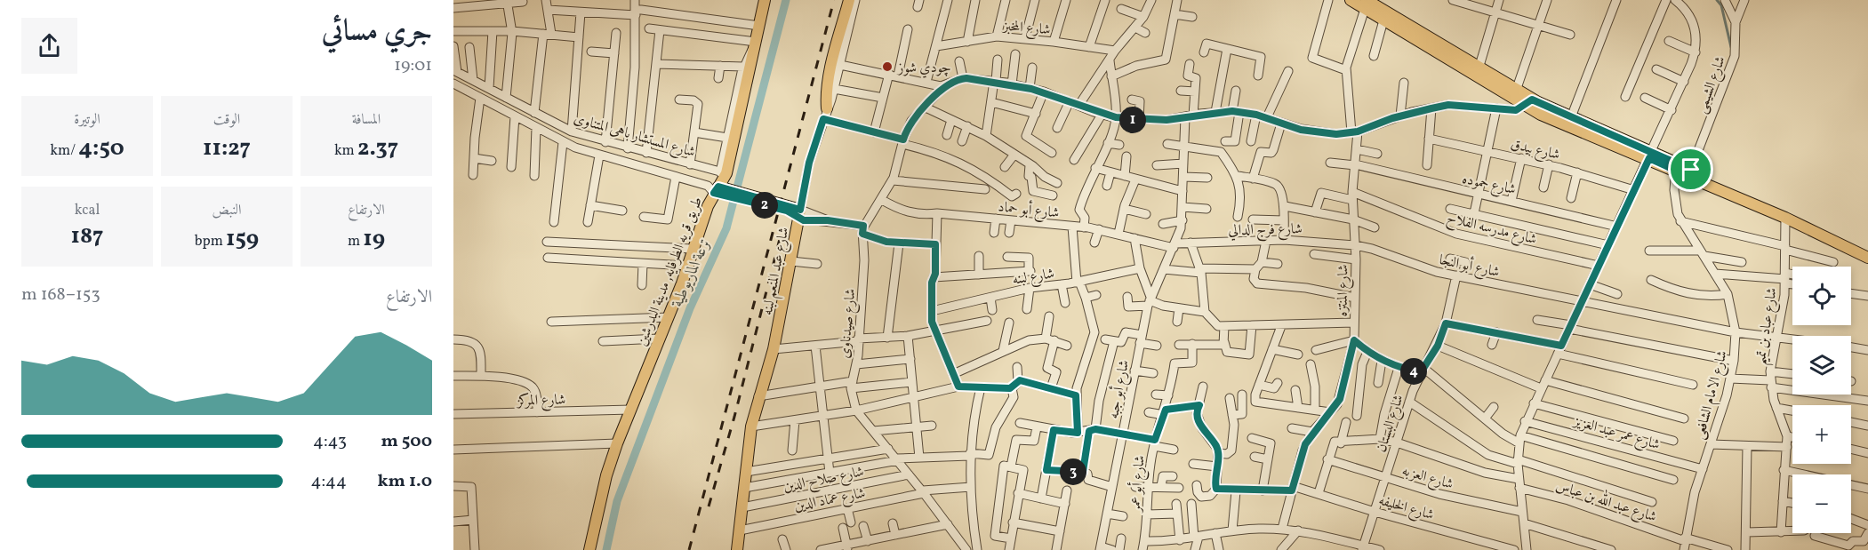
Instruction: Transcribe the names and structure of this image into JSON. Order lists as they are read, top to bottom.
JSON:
{
  "streets": {
    "main road": ["طريق قريه الطرفايه, مدينة البدرشين", "شارع عبد المنعم لبنه"],
    "street": [
      "شارع المخبز",
      "شارع الشيمى",
      "شارع المستشار باهى المتناوى",
      "شارع بيدق",
      "شارع حموده",
      "شارع أبو حماد",
      "شارع مدرسه الفلاح",
      "شارع فرج الدالي",
      "شارع أبو النجا",
      "شارع لبنه",
      "شارع المنتزه",
      "شارع صيدناوى",
      "شارع عباد بن تميم",
      "شارع أبو جبه",
      "شارع الامام الشافعى",
      "شارع المركز",
      "شارع البستان",
      "شارع عمر عبد العزيز",
      "شارع العزبه",
      "شارع صلاح الدين",
      "شارع أبو عمر",
      "شارع عماد الدين",
      "شارع عبد الله بن عباس",
      "شارع الخليفه"
    ]
  },
  "crossings": [
    ["شارع المستشار باهى المتناوى", "طريق قريه الطرفايه, مدينة البدرشين"],
    ["شارع حموده", "شارع المنتزه"],
    ["شارع أبو حماد", "شارع فرج الدالي"],
    ["شارع أبو حماد", "شارع أبو جبه"],
    ["شارع مدرسه الفلاح", "شارع المنتزه"],
    ["شارع فرج الدالي", "شارع أبو النجا"],
    ["شارع فرج الدالي", "شارع المنتزه"],
    ["شارع فرج الدالي", "شارع أبو جبه"],
    ["شارع أبو النجا", "شارع المنتزه"],
    ["شارع أبو النجا", "شارع عباد بن تميم"],
    ["شارع أبو النجا", "شارع الامام الشافعى"],
    ["شارع أبو النجا", "شارع البستان"],
    ["طريق قريه الطرفايه, مدينة البدرشين", "شارع المركز"],
    ["شارع عبد المنعم لبنه", "شارع صلاح الدين"],
    ["شارع عبد المنعم لبنه", "شارع عماد الدين"],
    ["شارع المنتزه", "شارع الخليفه"],
    ["شارع صيدناوى", "شارع صلاح الدين"],
    ["شارع صيدناوى", "شارع عماد الدين"],
    ["شارع الامام الشافعى", "شارع عمر عبد العزيز"],
    ["شارع الامام الشافعى", "شارع عبد الله بن عباس"],
    ["شارع البستان", "شارع العزبه"],
    ["شارع البستان", "شارع الخليفه"]
  ],
  "water": ["ترعة الماريوطية"],
  "places": ["چودي شوز"],
  "page": {
    "heading": ["جري مسائي", "19:01"],
    "stats": [
      ["المسافة", "2.37 km"],
      ["الوقت", "11:27"],
      ["الوتيرة", "4:50 /km"],
      ["الارتفاع", "19 m"],
      ["النبض", "159 bpm"],
      ["kcal", "187"]
    ],
    "pins": [
      "1",
      "2",
      "4",
      "3"
    ],
    "map_buttons": ["+", "−"],
    "chart": ["الارتفاع", "153–168 m"],
    "list": [
      {
        "name": "500 m",
        "note": "4:43"
      },
      {
        "name": "1.0 km",
        "note": "4:44"
      }
    ]
  }
}
